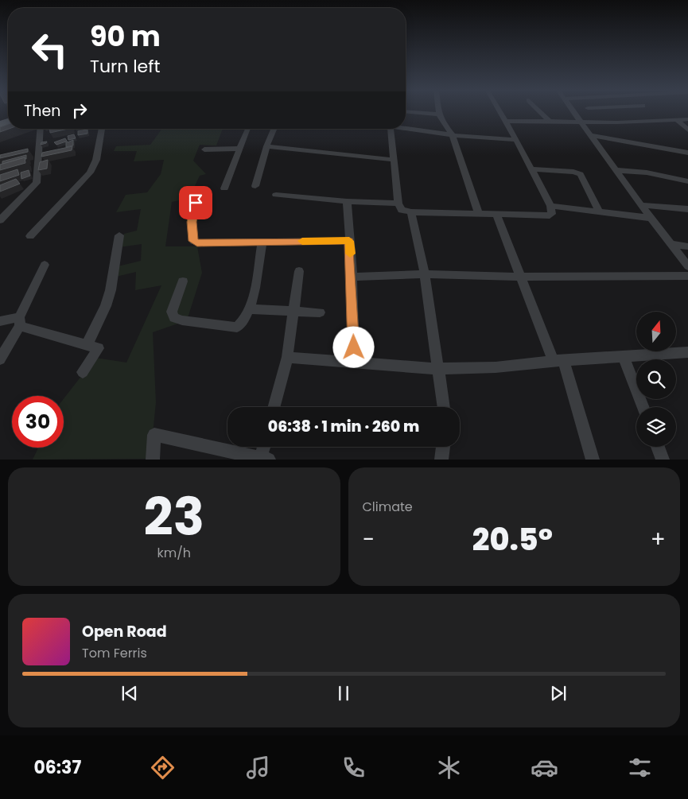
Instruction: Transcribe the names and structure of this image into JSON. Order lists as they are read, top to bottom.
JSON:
{
  "north": "top",
  "page": {
    "turn": ["90 m", "Turn left"],
    "then": "Then",
    "limit": "30",
    "trip": "06:38 · 1 min · 260 m",
    "tile": [
      ["23", "km/h"],
      "Climate"
    ],
    "heat": ["−", "20.5°", "+"],
    "song": ["Open Road", "Tom Ferris"],
    "tabs": "06:37"
  }
}
